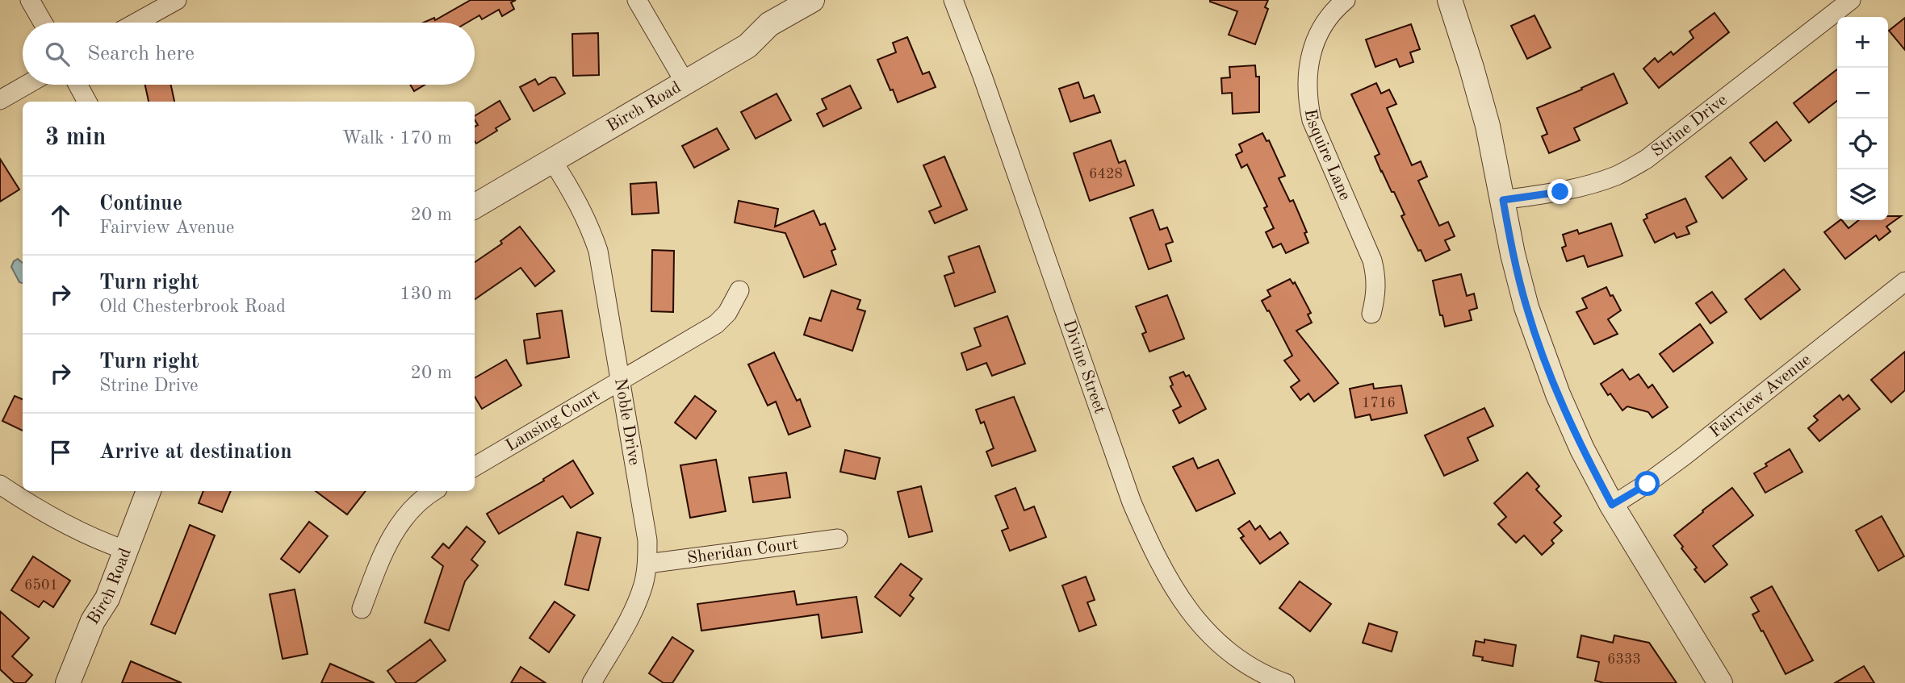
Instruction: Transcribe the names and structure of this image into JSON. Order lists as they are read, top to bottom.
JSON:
{
  "streets": {
    "street": [
      "Birch Road",
      "Strine Drive",
      "Esquire Lane",
      "Divine Street",
      "Fairview Avenue",
      "Lansing Court",
      "Noble Drive",
      "Sheridan Court"
    ]
  },
  "crossings": [
    ["Birch Road", "Noble Drive"],
    ["Lansing Court", "Noble Drive"],
    ["Noble Drive", "Sheridan Court"]
  ],
  "house_numbers": [
    "6428",
    "1716",
    "6501",
    "6333"
  ],
  "page": {
    "map_buttons": ["+", "−"],
    "search": "Search here",
    "heading": ["3 min", "Walk · 170 m"],
    "list": [
      ["Continue", "Fairview Avenue", "20 m"],
      ["Turn right", "Old Chesterbrook Road", "130 m"],
      ["Turn right", "Strine Drive", "20 m"],
      "Arrive at destination"
    ]
  }
}
